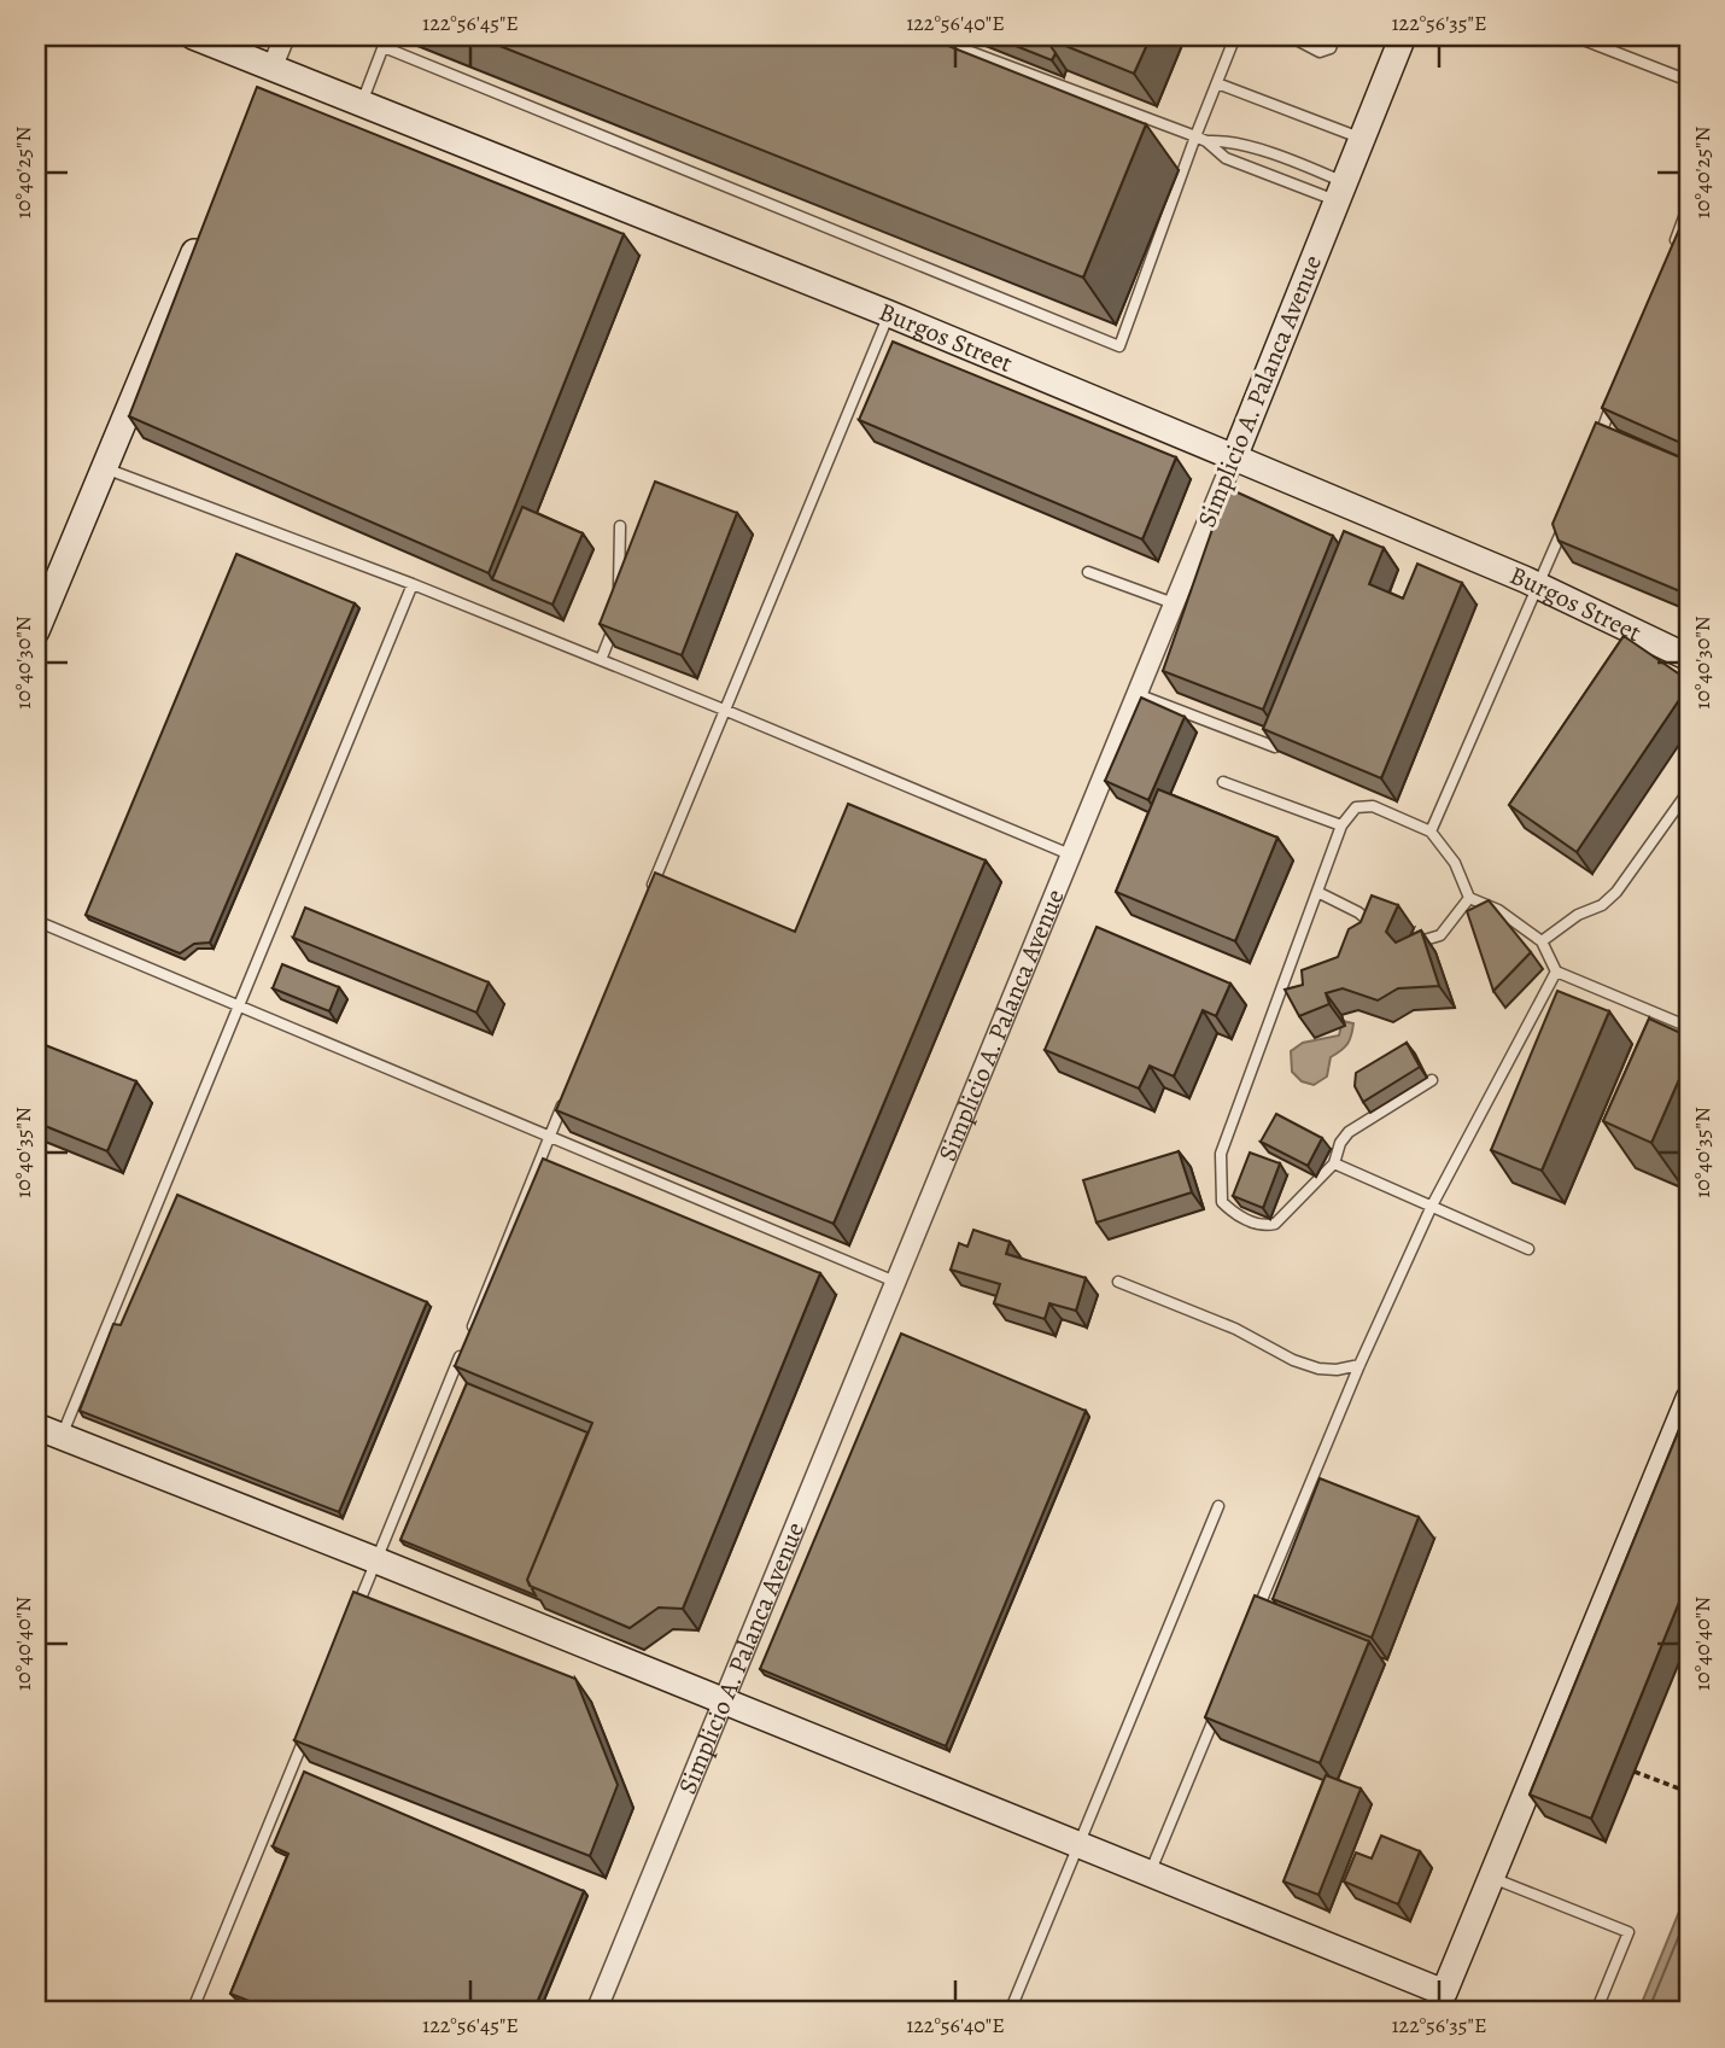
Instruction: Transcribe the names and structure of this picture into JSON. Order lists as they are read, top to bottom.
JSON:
{
  "streets": {
    "street": ["Burgos Street", "Simplicio A. Palanca Avenue"]
  },
  "crossings": [
    ["Burgos Street", "Simplicio A. Palanca Avenue"]
  ],
  "coordinates": [
    "122°56'45\"E",
    "122°56'40\"E",
    "122°56'35\"E",
    "10°40'25\"N",
    "10°40'30\"N",
    "10°40'35\"N",
    "10°40'40\"N"
  ]
}
